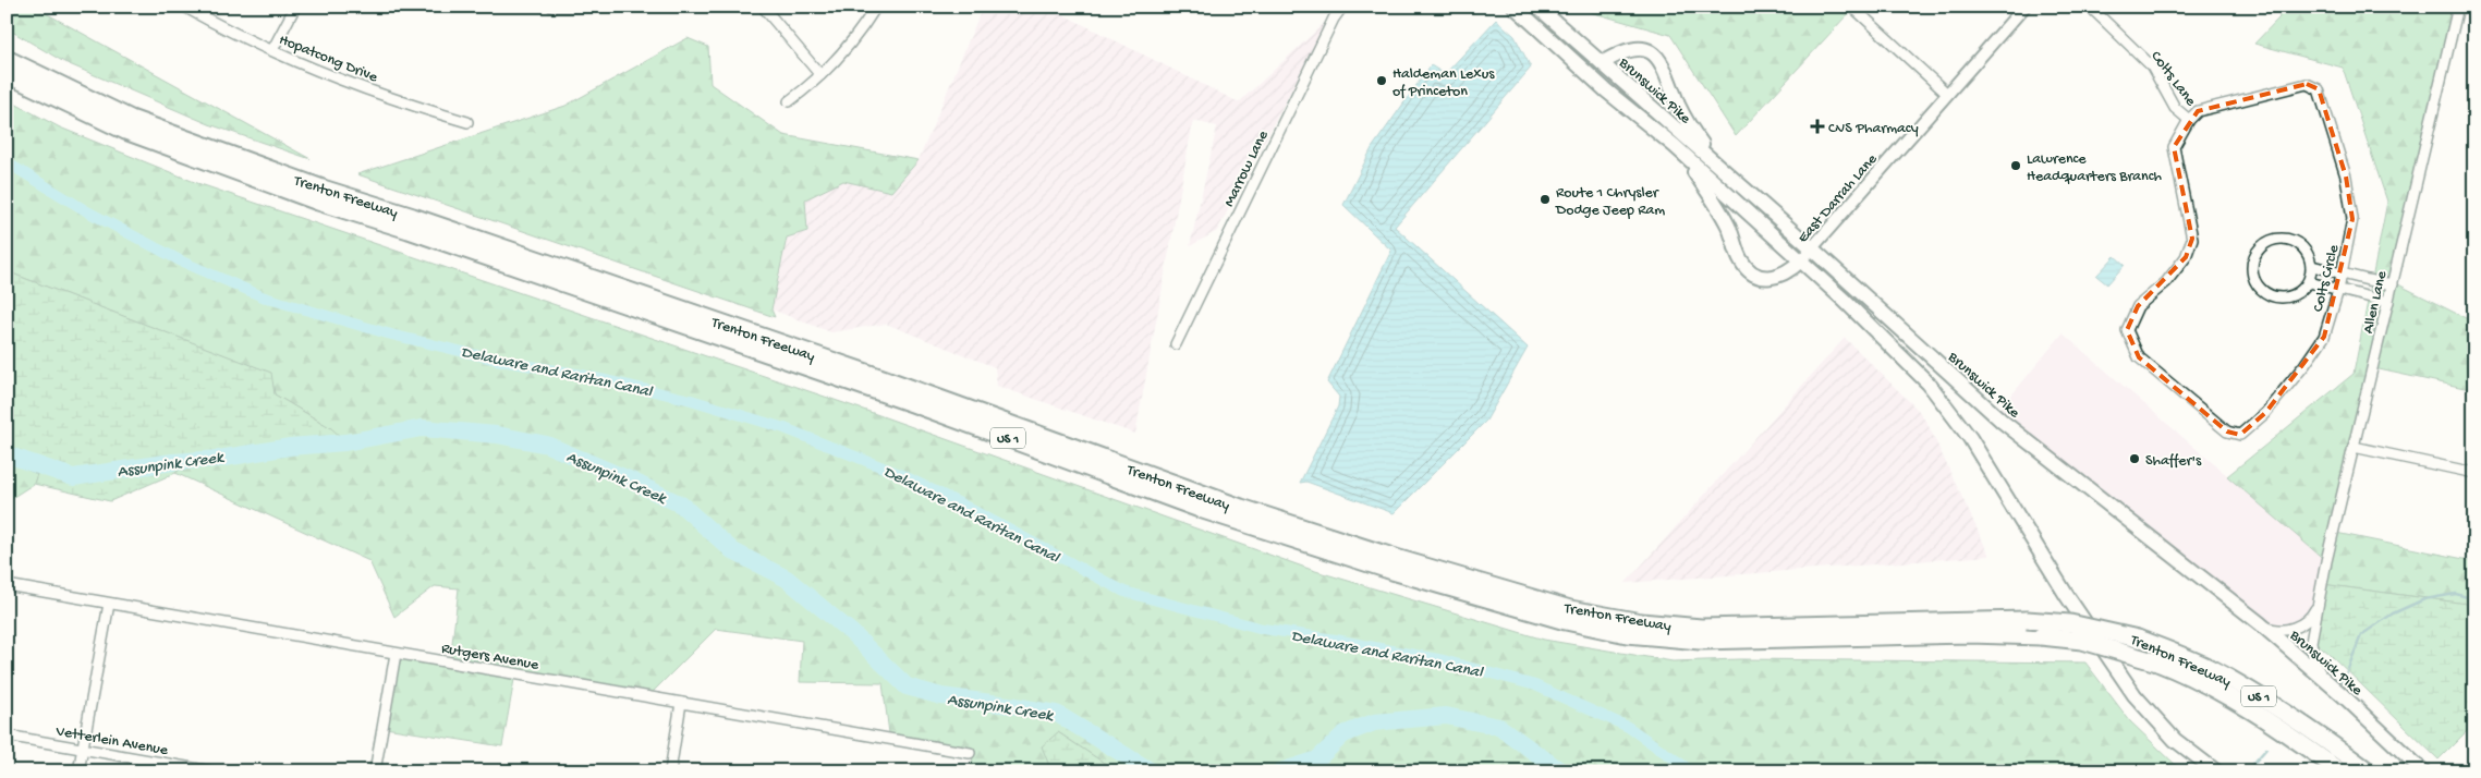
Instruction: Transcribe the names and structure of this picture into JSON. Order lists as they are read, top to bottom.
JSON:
{
  "streets": {
    "highway": ["Trenton Freeway", "US 1"],
    "main road": ["Brunswick Pike"],
    "street": [
      "Hopatcong Drive",
      "Colts Lane",
      "Marrow Lane",
      "East Darrah Lane",
      "Colts Circle",
      "Allen Lane",
      "Rutgers Avenue",
      "Vetterlein Avenue"
    ]
  },
  "crossings": [
    ["Colts Lane", "Colts Circle"],
    ["Brunswick Pike", "East Darrah Lane"],
    ["Brunswick Pike", "Allen Lane"]
  ],
  "water": ["Delaware and Raritan Canal", "Assunpink Creek"],
  "places": {
    "other": [
      "Haldeman Lexus of Princeton",
      "Lawrence Headquarters Branch",
      "Route 1 Chrysler Dodge Jeep Ram",
      "Shaffer's"
    ],
    "health": ["CVS Pharmacy"]
  }
}
